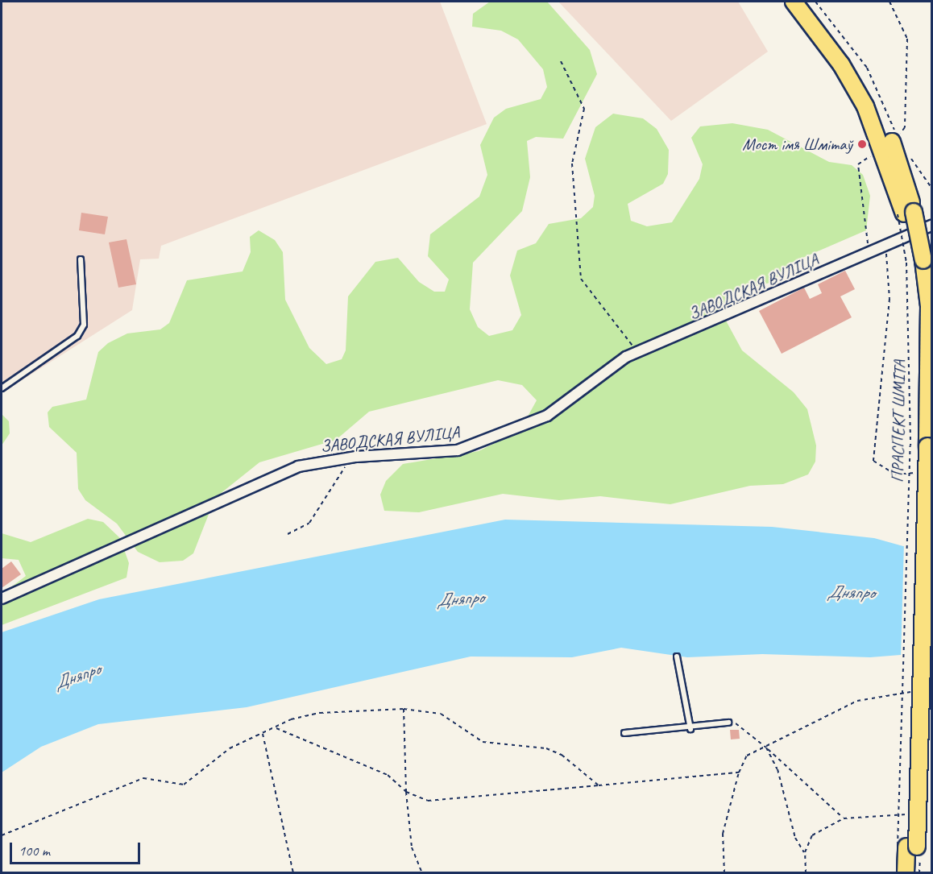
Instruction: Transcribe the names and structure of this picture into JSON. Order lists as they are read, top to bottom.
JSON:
{
  "streets": {
    "main road": ["ПРАСПЕКТ ШМІТА"],
    "street": ["ЗАВОДСКАЯ ВУЛІЦА"]
  },
  "water": ["Дняпро"],
  "places": ["Мост імя Шмітаў"],
  "scale_bar": "100 m"
}
